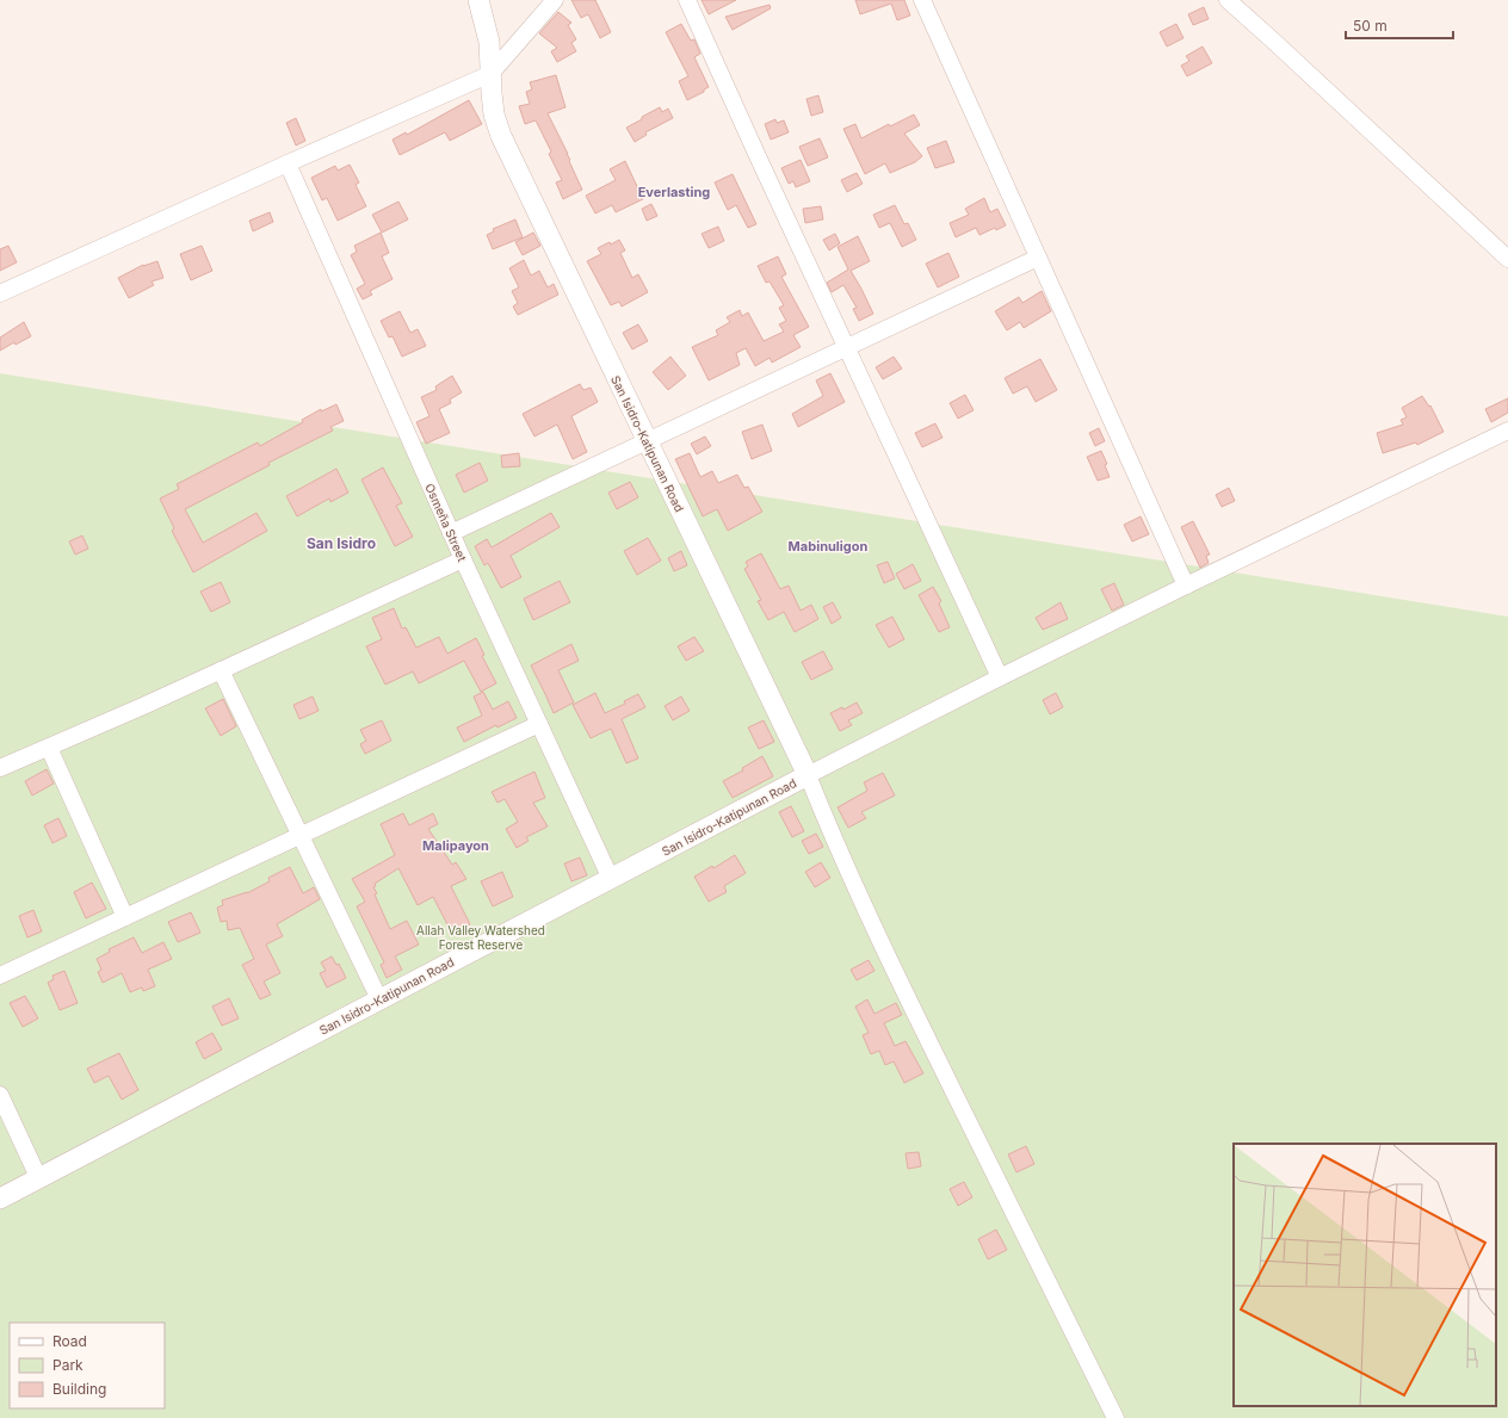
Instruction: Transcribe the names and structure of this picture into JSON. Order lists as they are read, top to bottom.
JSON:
{
  "streets": {
    "street": ["San Isidro-Katipunan Road", "Osmeña Street"]
  },
  "crossings": [
    ["San Isidro-Katipunan Road", "Osmeña Street"]
  ],
  "districts": [
    "Everlasting",
    "San Isidro",
    "Mabinuligon",
    "Malipayon"
  ],
  "parks": ["Allah Valley Watershed Forest Reserve"],
  "legend": ["Road", "Park", "Building"],
  "scale_bar": "50 m"
}
